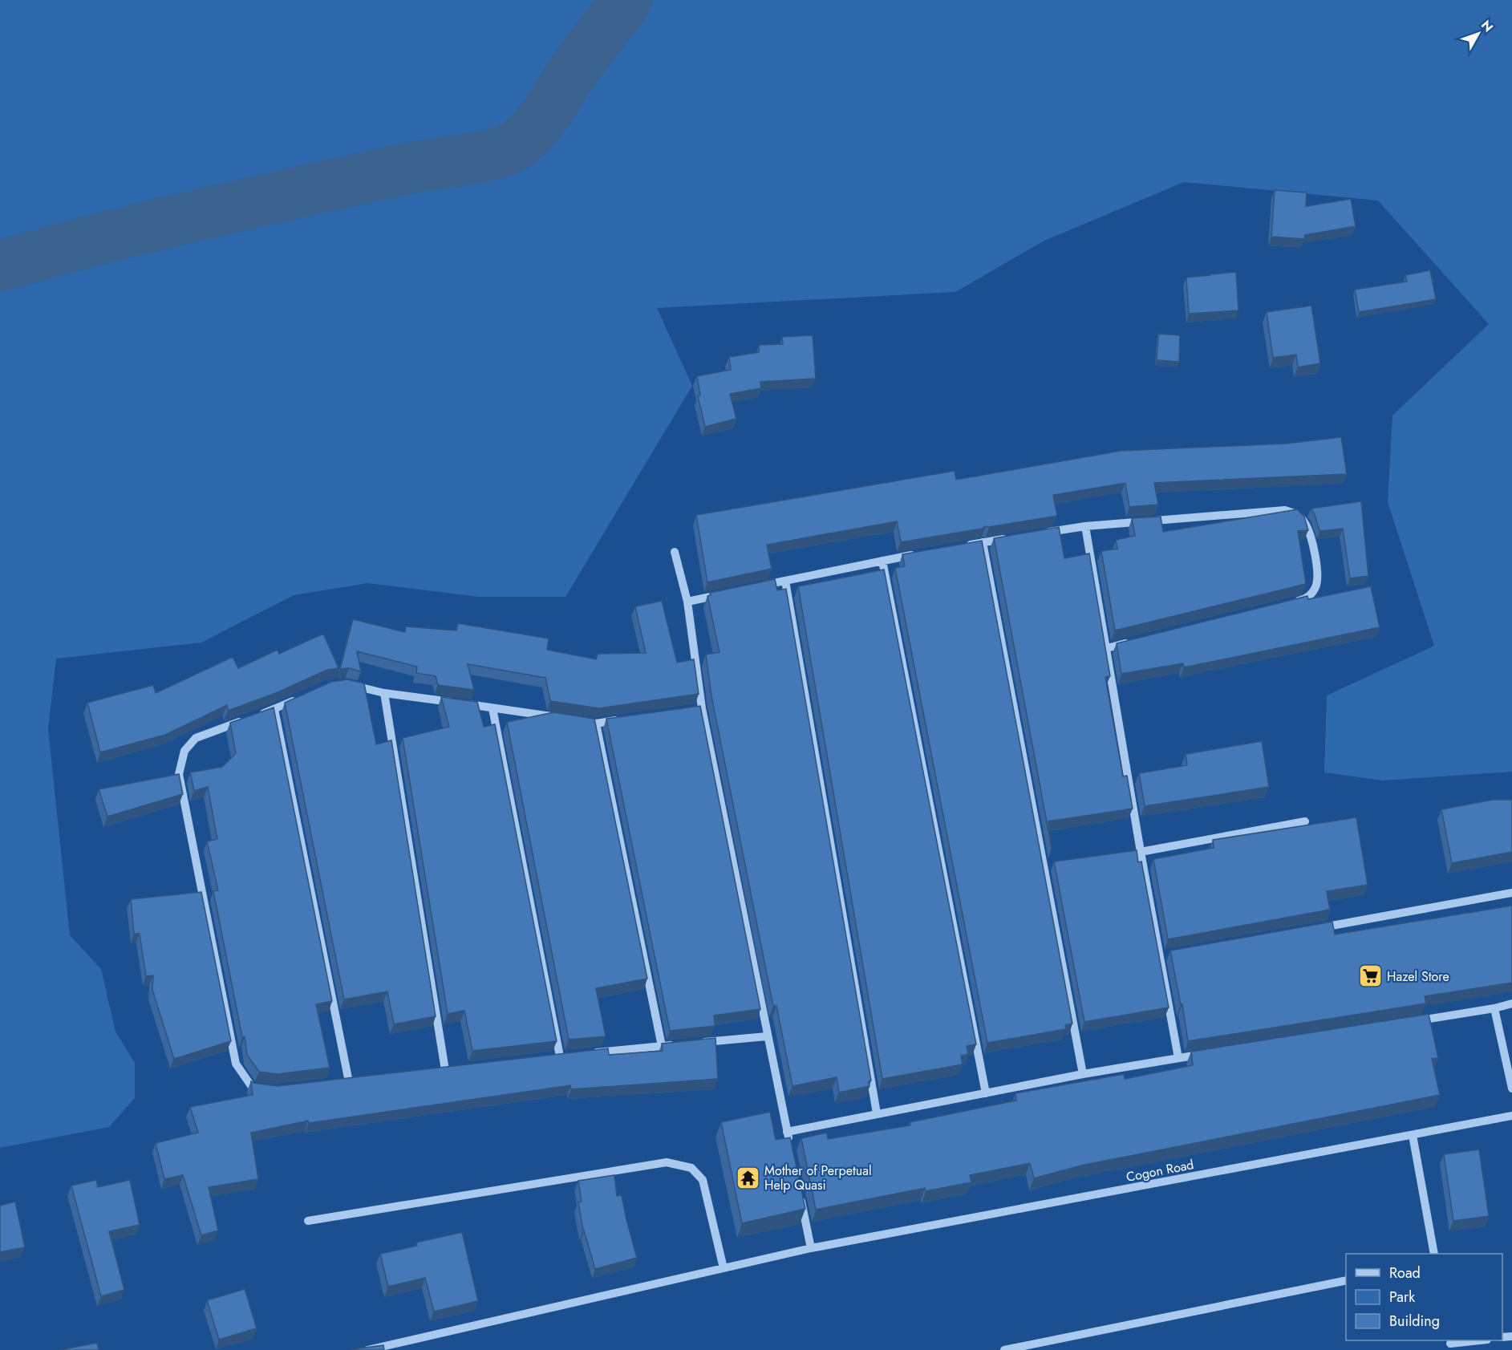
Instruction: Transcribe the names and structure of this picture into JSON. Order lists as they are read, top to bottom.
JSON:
{
  "streets": {
    "street": ["Cogon Road"]
  },
  "places": {
    "supermarket": ["Hazel Store"],
    "temple": ["Mother of Perpetual Help Quasi"]
  },
  "legend": ["Road", "Park", "Building"],
  "north": "top right"
}
